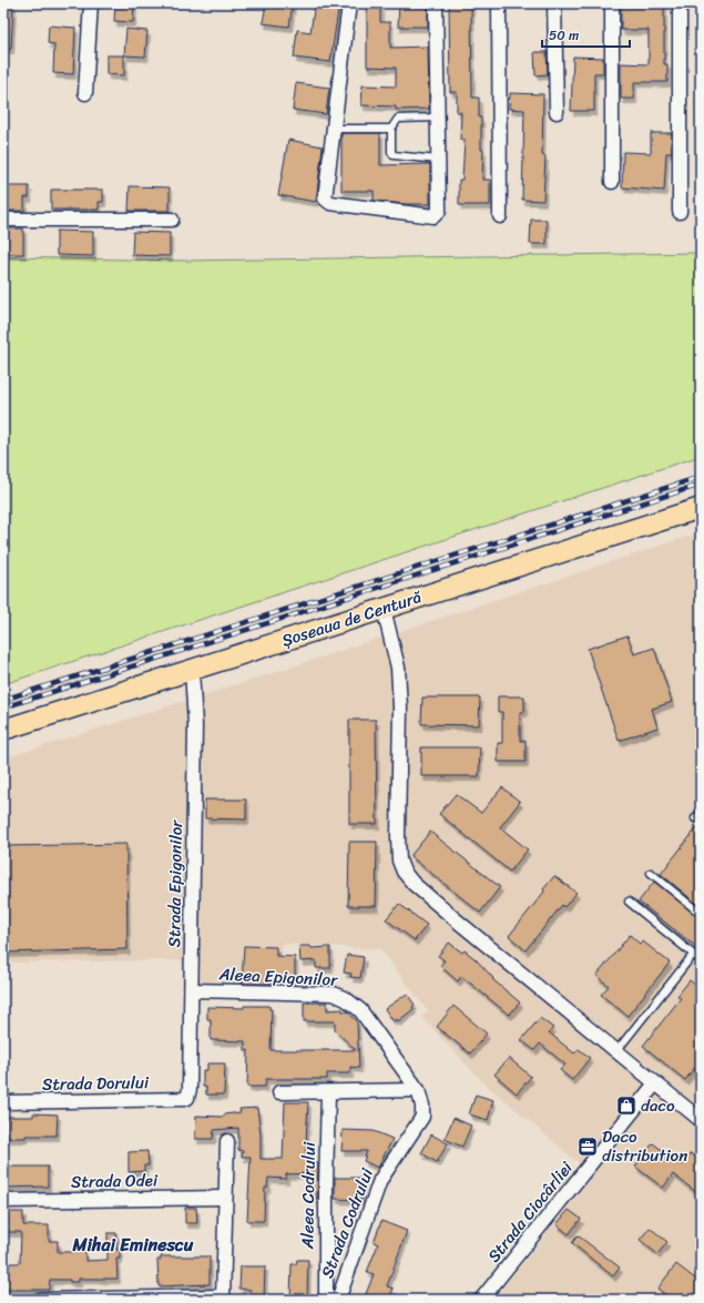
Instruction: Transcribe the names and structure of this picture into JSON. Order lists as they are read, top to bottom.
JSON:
{
  "streets": {
    "main road": ["Șoseaua de Centură"],
    "street": [
      "Strada Epigonilor",
      "Aleea Epigonilor",
      "Strada Dorului",
      "Strada Odei",
      "Aleea Codrului",
      "Strada Ciocârliei",
      "Strada Codrului"
    ]
  },
  "crossings": [
    ["Șoseaua de Centură", "Strada Epigonilor"],
    ["Strada Epigonilor", "Aleea Epigonilor"],
    ["Strada Epigonilor", "Strada Dorului"],
    ["Aleea Epigonilor", "Strada Codrului"]
  ],
  "districts": ["Mihai Eminescu"],
  "places": {
    "shop": ["daco"],
    "office": ["Daco distribution"]
  },
  "scale_bar": "50 m"
}
